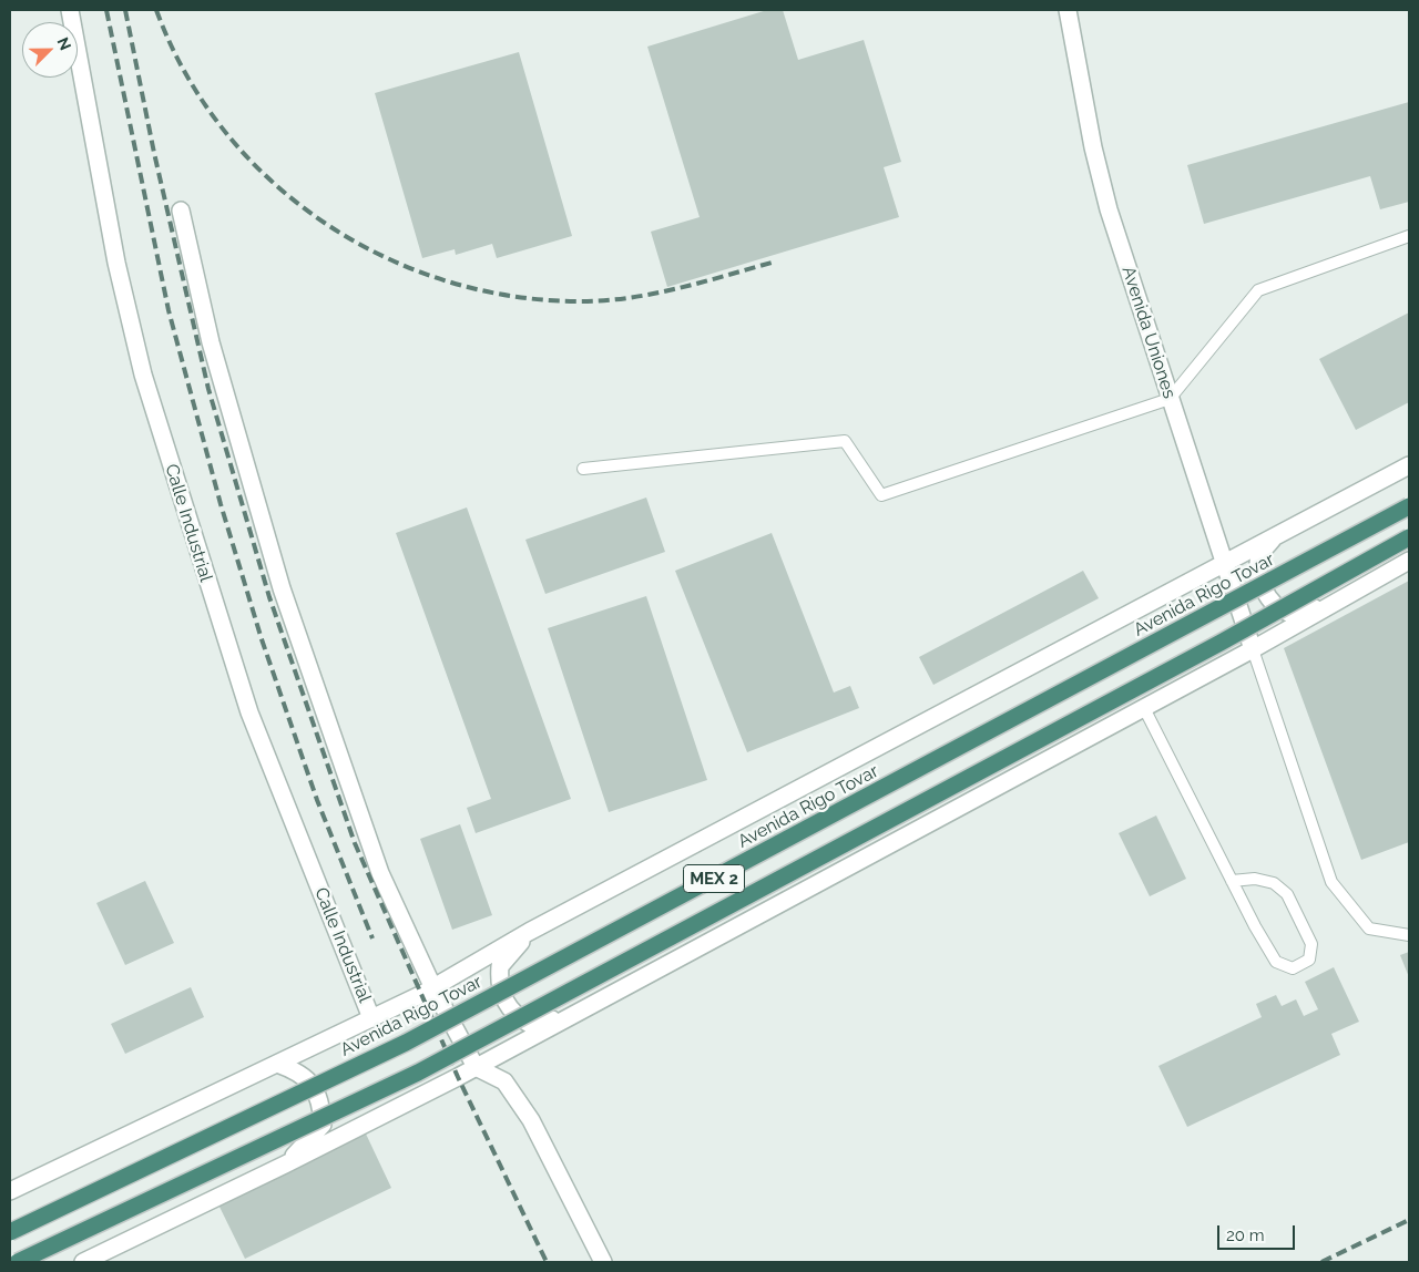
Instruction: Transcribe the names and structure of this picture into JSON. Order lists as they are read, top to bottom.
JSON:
{
  "streets": {
    "highway": ["Avenida Rigo Tovar", "MEX 2"],
    "street": ["Avenida Uniones", "Calle Industrial"]
  },
  "crossings": [
    ["Avenida Uniones", "Avenida Rigo Tovar"],
    ["Calle Industrial", "Avenida Rigo Tovar"]
  ],
  "scale_bar": "20 m",
  "north": "top right"
}
